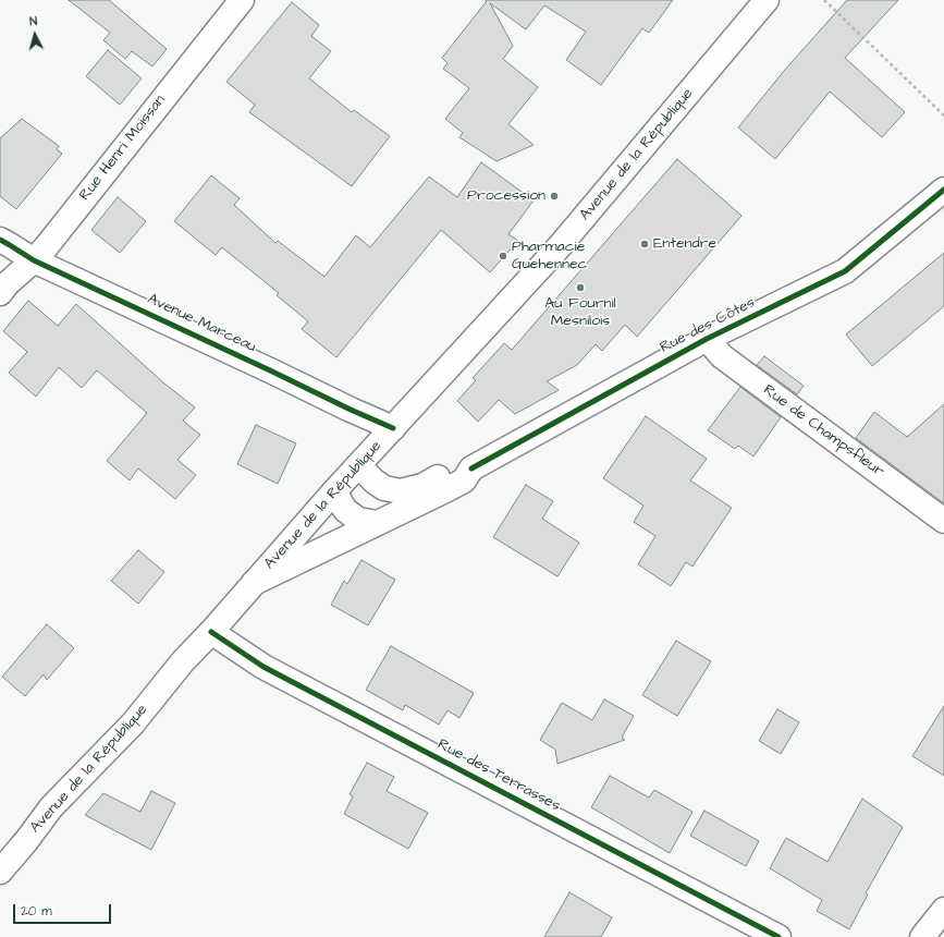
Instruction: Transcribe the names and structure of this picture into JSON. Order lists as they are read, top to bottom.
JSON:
{
  "streets": {
    "street": [
      "Rue Henri Moissan",
      "Avenue de la République",
      "Avenue Marceau",
      "Rue des Côtes",
      "Rue de Champsfleur",
      "Rue des Terrasses"
    ]
  },
  "crossings": [
    ["Rue Henri Moissan", "Avenue Marceau"],
    ["Avenue de la République", "Avenue Marceau"],
    ["Avenue de la République", "Rue des Côtes"],
    ["Avenue de la République", "Rue des Terrasses"],
    ["Rue des Côtes", "Rue de Champsfleur"]
  ],
  "places": [
    "Procession",
    "Entendre",
    "Pharmacie Guehennec",
    "Au Fournil Mesnilois"
  ],
  "scale_bar": "20 m",
  "north": "top"
}
